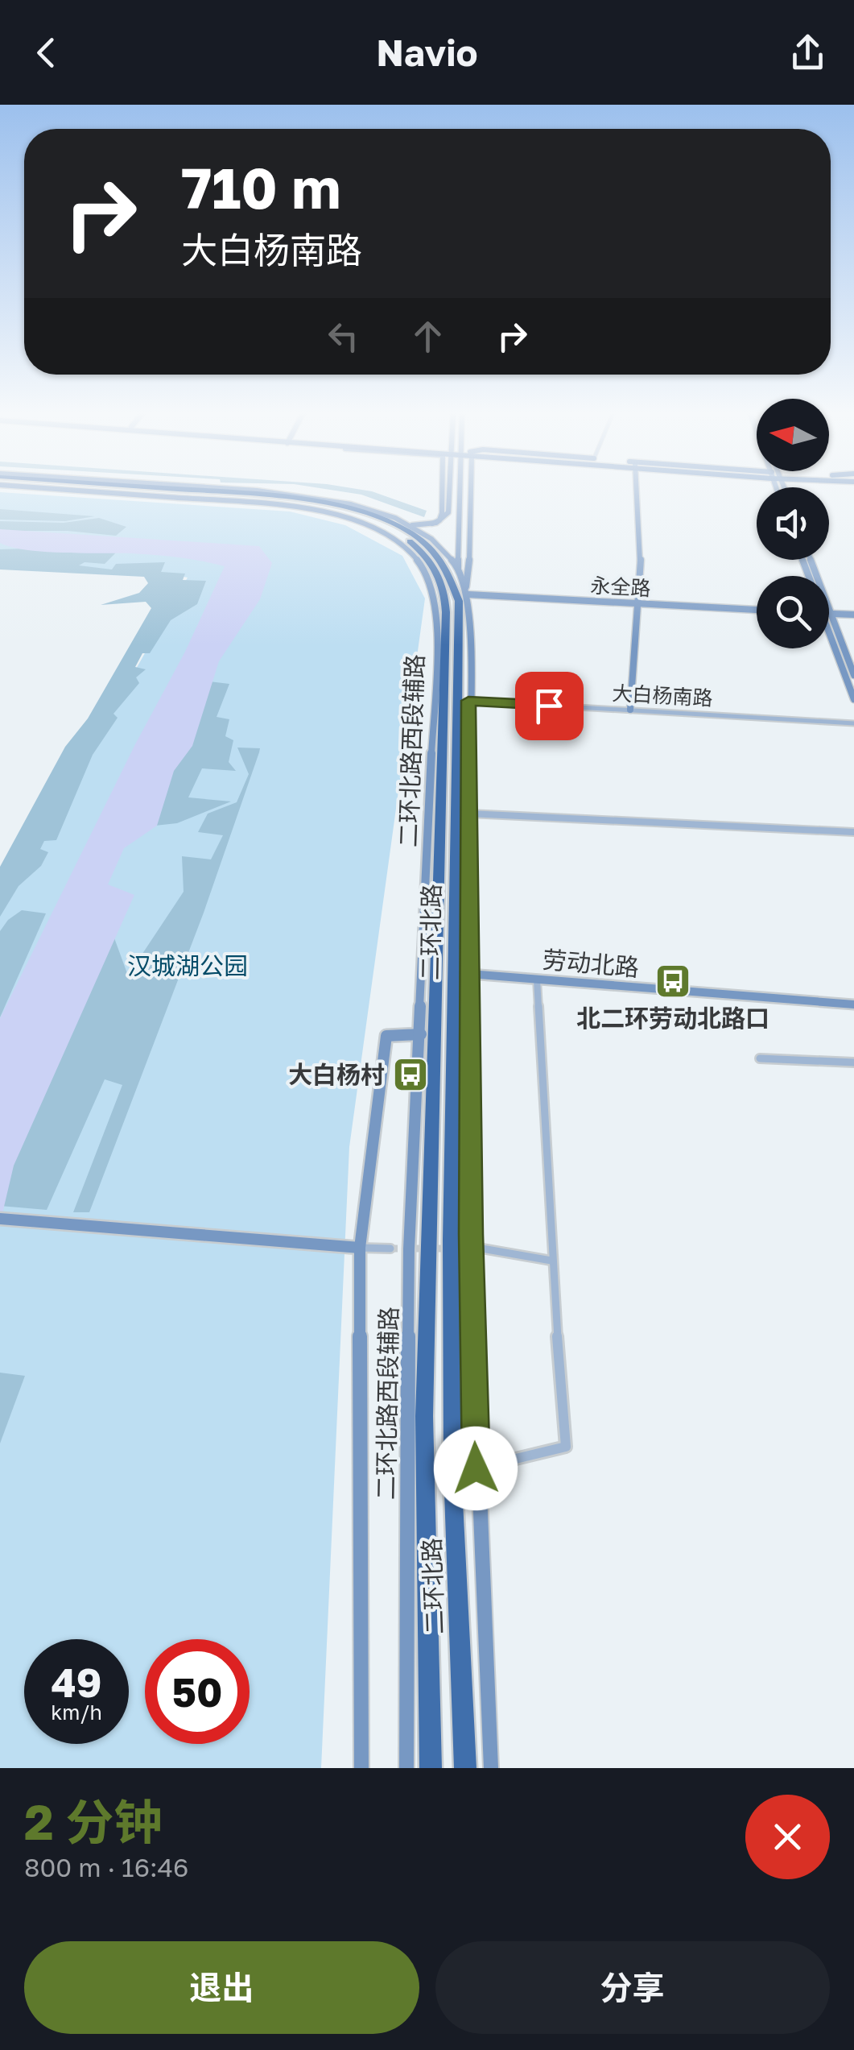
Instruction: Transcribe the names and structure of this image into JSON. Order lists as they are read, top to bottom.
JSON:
{
  "streets": {
    "highway": ["二环北路"],
    "main road": ["永全路", "二环北路西段辅路", "劳动北路"],
    "street": ["大白杨南路"]
  },
  "parks": ["汉城湖公园"],
  "places": {
    "bus stop": ["北二环劳动北路口", "大白杨村"]
  },
  "north": "left",
  "page": {
    "header": "Navio",
    "turn": ["710 m", "大白杨南路"],
    "speed": "49 km/h",
    "limit": "50",
    "heading": ["2 分钟", "800 m · 16:46"],
    "buttons": ["退出", "分享"]
  }
}
